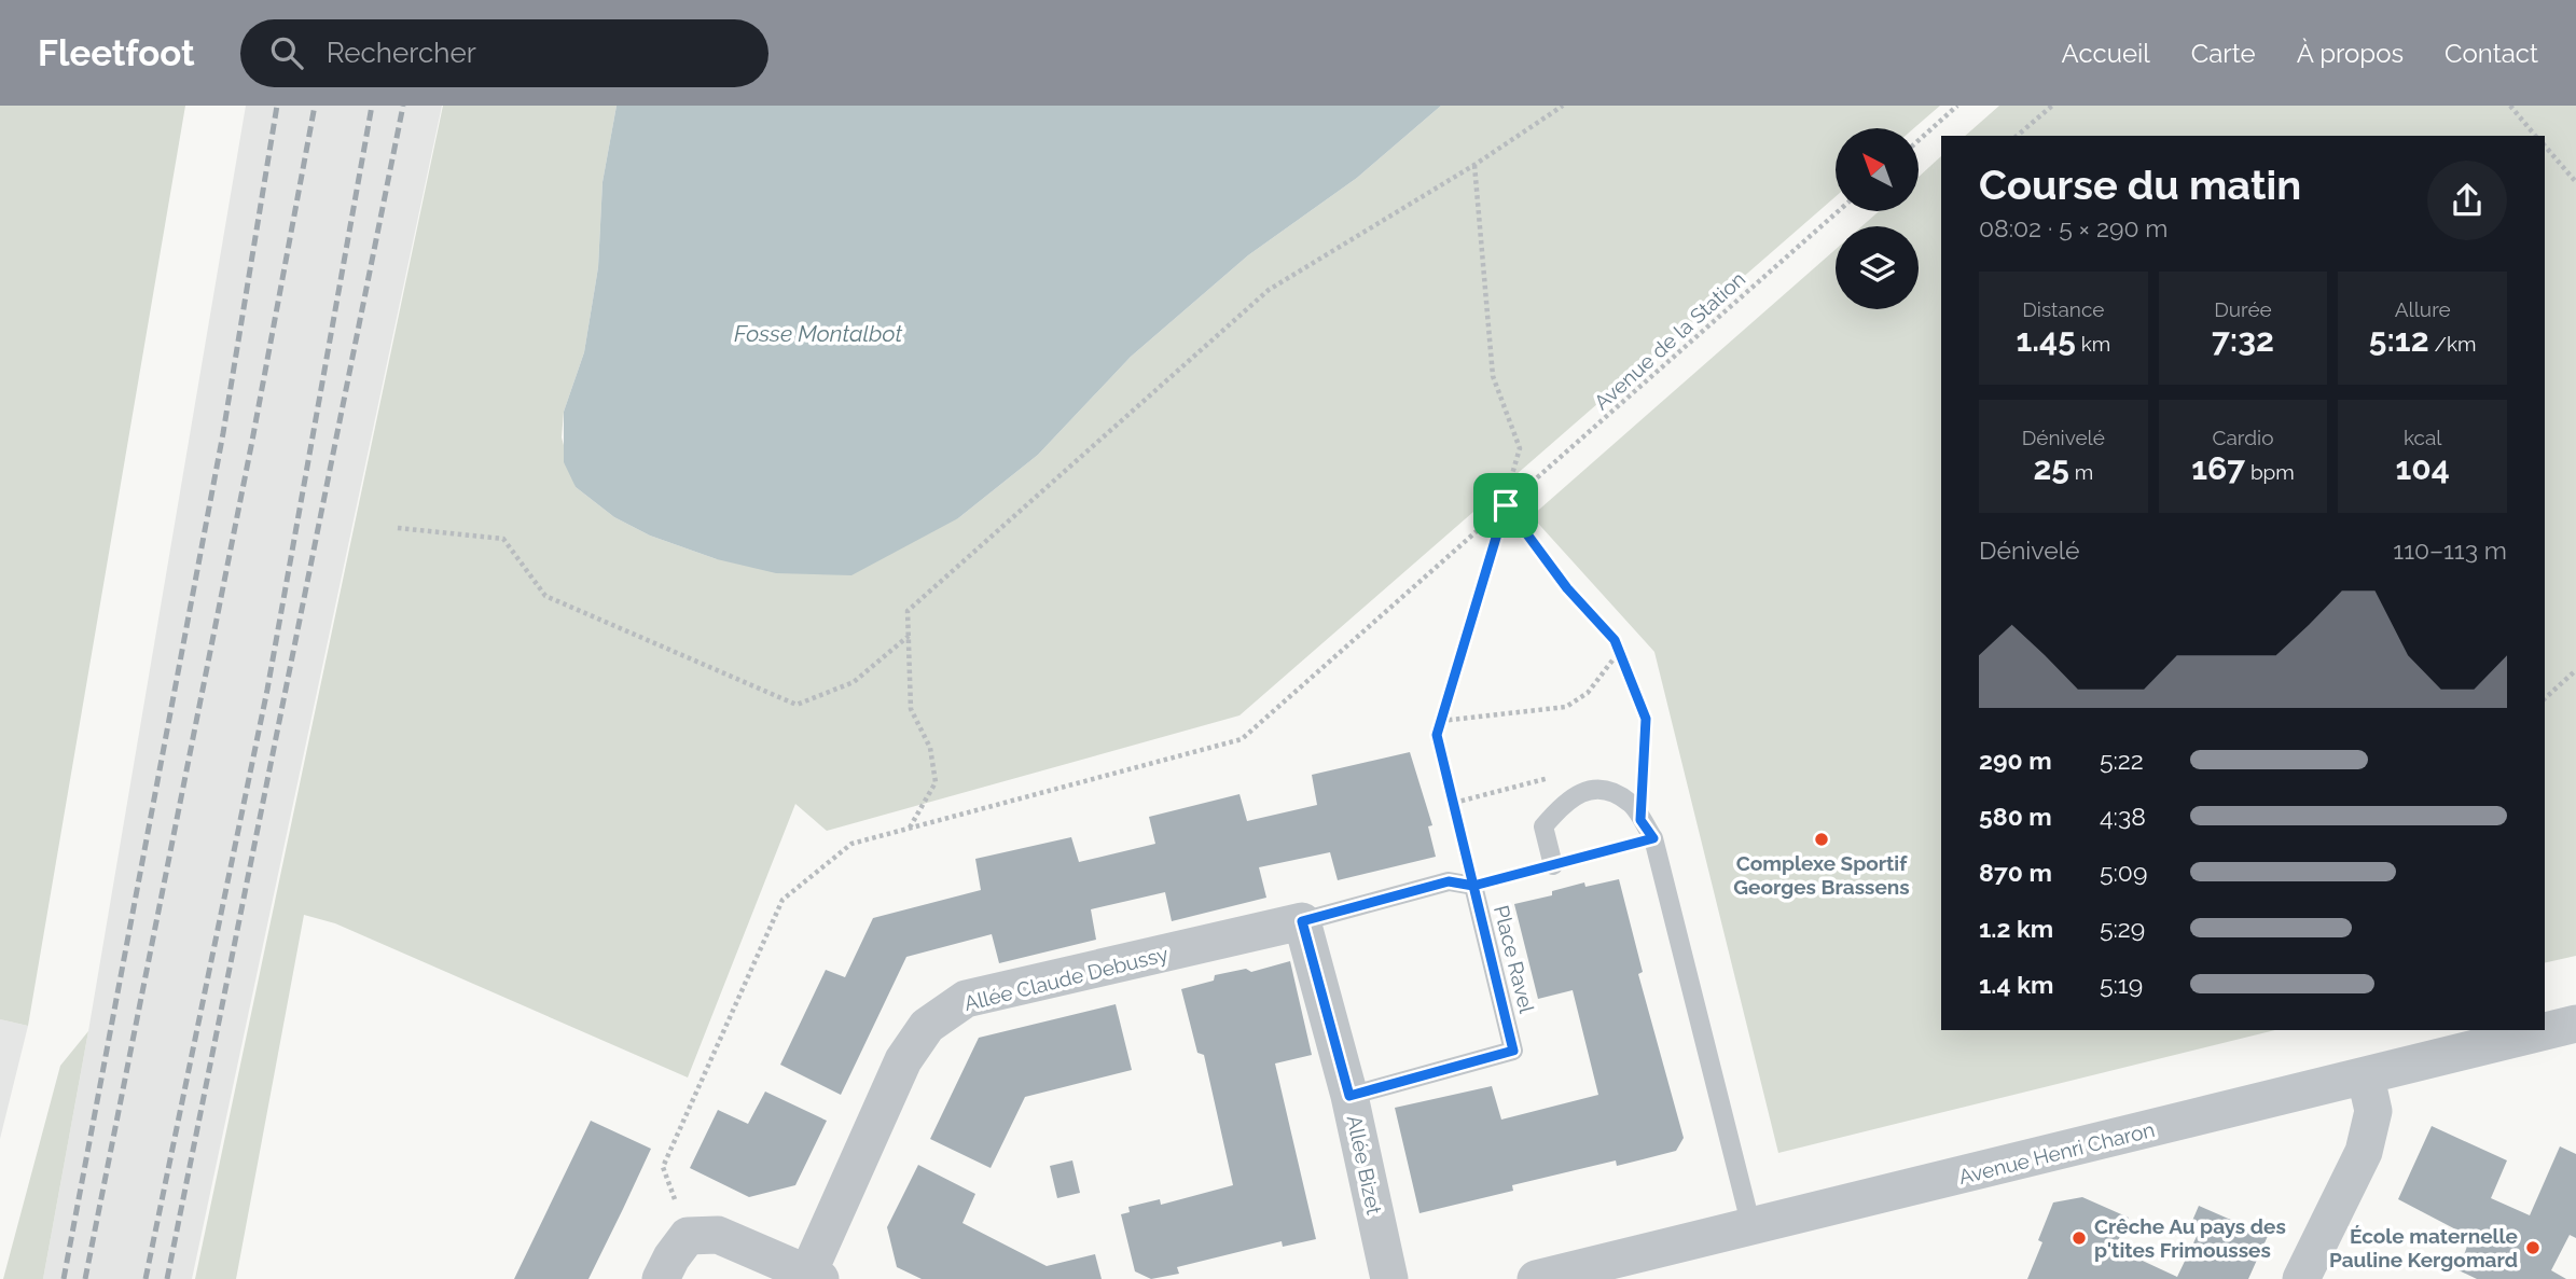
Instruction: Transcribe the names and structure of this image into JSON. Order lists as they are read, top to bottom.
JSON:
{
  "streets": {
    "street": ["Allée Claude Debussy", "Avenue Henri Charon", "Allée Bizet"],
    "lane": ["Place Ravel"],
    "path": ["Avenue de la Station"]
  },
  "crossings": [
    ["Place Ravel", "Allée Claude Debussy"],
    ["Place Ravel", "Allée Bizet"],
    ["Allée Claude Debussy", "Allée Bizet"]
  ],
  "water": ["Fosse Montalbot"],
  "places": ["Complexe Sportif Georges Brassens", "Crêche Au pays des p'tites Frimousses", "École maternelle Pauline Kergomard"],
  "north": "top left",
  "page": {
    "header": "Fleetfoot",
    "search": "Rechercher",
    "nav": [
      "Accueil",
      "Carte",
      "À propos",
      "Contact"
    ],
    "heading": ["Course du matin", "08:02 · 5 × 290 m"],
    "stats": [
      ["Distance", "1.45 km"],
      ["Durée", "7:32"],
      ["Allure", "5:12 /km"],
      ["Dénivelé", "25 m"],
      ["Cardio", "167 bpm"],
      ["kcal", "104"]
    ],
    "chart": ["Dénivelé", "110–113 m"],
    "list": [
      {
        "name": "290 m",
        "note": "5:22"
      },
      {
        "name": "580 m",
        "note": "4:38"
      },
      {
        "name": "870 m",
        "note": "5:09"
      },
      {
        "name": "1.2 km",
        "note": "5:29"
      },
      {
        "name": "1.4 km",
        "note": "5:19"
      }
    ]
  }
}
